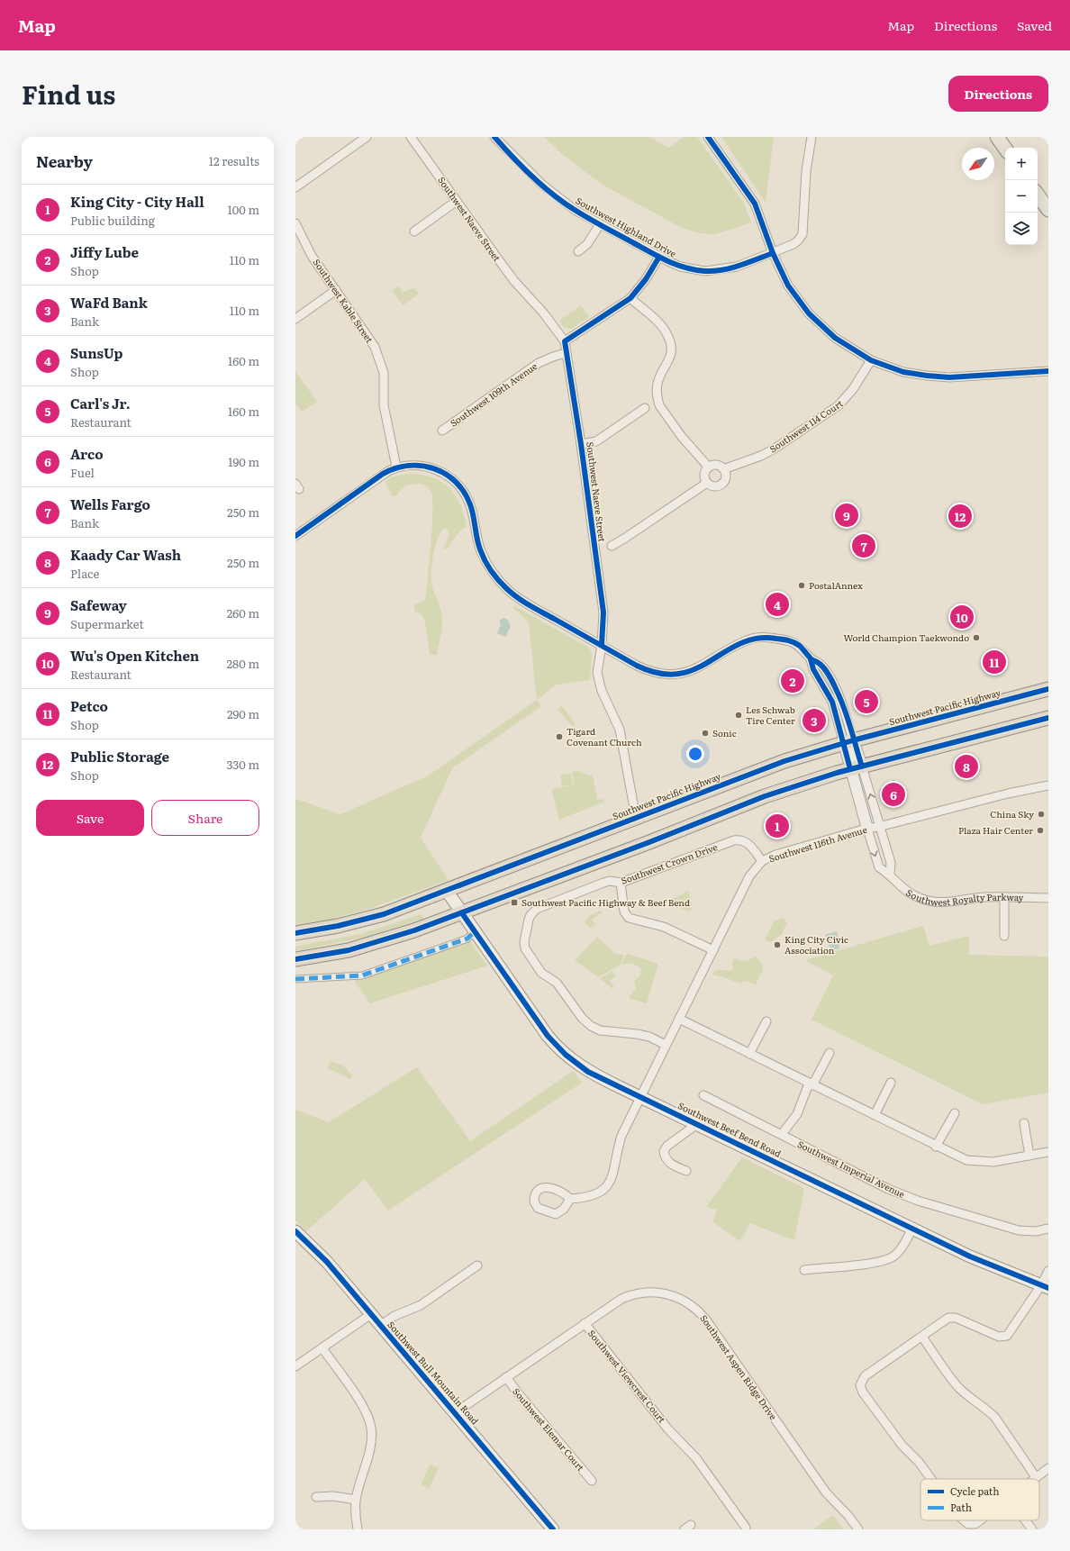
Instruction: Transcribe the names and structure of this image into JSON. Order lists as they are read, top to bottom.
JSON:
{
  "streets": {
    "highway": ["Southwest Pacific Highway"],
    "main road": ["Southwest Beef Bend Road", "Southwest Bull Mountain Road"],
    "street": [
      "Southwest Naeve Street",
      "Southwest Highland Drive",
      "Southwest Kable Street",
      "Southwest 109th Avenue",
      "Southwest 114 Court",
      "Southwest 116th Avenue",
      "Southwest Crown Drive",
      "Southwest Royalty Parkway",
      "Southwest Imperial Avenue",
      "Southwest Aspen Ridge Drive",
      "Southwest Viewcrest Court",
      "Southwest Elemar Court"
    ]
  },
  "crossings": [
    ["Southwest Naeve Street", "Southwest 109th Avenue"],
    ["Southwest Naeve Street", "Southwest Pacific Highway"],
    ["Southwest Naeve Street", "Southwest Royalty Parkway"],
    ["Southwest Kable Street", "Southwest Royalty Parkway"],
    ["Southwest Pacific Highway", "Southwest Royalty Parkway"],
    ["Southwest Pacific Highway", "Southwest Beef Bend Road"],
    ["Southwest 116th Avenue", "Southwest Crown Drive"],
    ["Southwest 116th Avenue", "Southwest Royalty Parkway"],
    ["Southwest 116th Avenue", "Southwest Beef Bend Road"],
    ["Southwest Aspen Ridge Drive", "Southwest Bull Mountain Road"],
    ["Southwest Aspen Ridge Drive", "Southwest Viewcrest Court"],
    ["Southwest Aspen Ridge Drive", "Southwest Elemar Court"]
  ],
  "places": {
    "other": [
      "PostalAnnex",
      "World Champion Taekwondo",
      "Les Schwab Tire Center",
      "Sonic",
      "Tigard Covenant Church",
      "China Sky",
      "Plaza Hair Center",
      "King City Civic Association"
    ],
    "transit": ["Southwest Pacific Highway & Beef Bend"]
  },
  "legend": ["Cycle path", "Path"],
  "north": "bottom left",
  "page": {
    "header": "Map",
    "nav": ["Map", "Directions", "Saved"],
    "title": "Find us",
    "buttons": [
      "Directions",
      ["Save", "Share"]
    ],
    "heading": ["Nearby", "12 results"],
    "map_buttons": ["+", "−"],
    "list": [
      {
        "mark": "1",
        "name": "King City - City Hall",
        "note": "Public building",
        "value": "100 m"
      },
      {
        "mark": "2",
        "name": "Jiffy Lube",
        "note": "Shop",
        "value": "110 m"
      },
      {
        "mark": "3",
        "name": "WaFd Bank",
        "note": "Bank",
        "value": "110 m"
      },
      {
        "mark": "4",
        "name": "SunsUp",
        "note": "Shop",
        "value": "160 m"
      },
      {
        "mark": "5",
        "name": "Carl's Jr.",
        "note": "Restaurant",
        "value": "160 m"
      },
      {
        "mark": "6",
        "name": "Arco",
        "note": "Fuel",
        "value": "190 m"
      },
      {
        "mark": "7",
        "name": "Wells Fargo",
        "note": "Bank",
        "value": "250 m"
      },
      {
        "mark": "8",
        "name": "Kaady Car Wash",
        "note": "Place",
        "value": "250 m"
      },
      {
        "mark": "9",
        "name": "Safeway",
        "note": "Supermarket",
        "value": "260 m"
      },
      {
        "mark": "10",
        "name": "Wu's Open Kitchen",
        "note": "Restaurant",
        "value": "280 m"
      },
      {
        "mark": "11",
        "name": "Petco",
        "note": "Shop",
        "value": "290 m"
      },
      {
        "mark": "12",
        "name": "Public Storage",
        "note": "Shop",
        "value": "330 m"
      }
    ],
    "pins": [
      "9",
      "12",
      "7",
      "4",
      "10",
      "11",
      "2",
      "5",
      "3",
      "8",
      "6",
      "1"
    ]
  }
}
